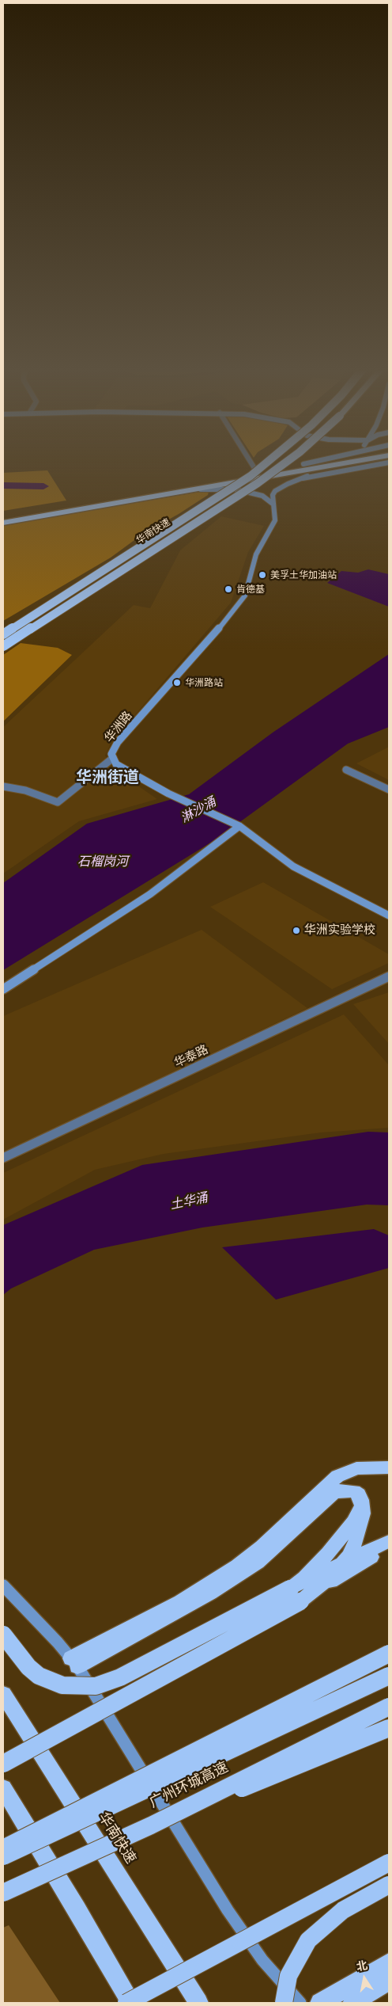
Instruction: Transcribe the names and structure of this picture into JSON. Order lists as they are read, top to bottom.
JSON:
{
  "streets": {
    "highway": ["华南快速", "广州环城高速"],
    "main road": ["华洲路"],
    "street": ["华泰路"]
  },
  "districts": ["华洲街道"],
  "water": ["淋沙涌", "石榴岗河", "土华涌"],
  "places": [
    "美孚土华加油站",
    "肯德基",
    "华洲路站",
    "华洲实验学校"
  ],
  "north": "top"
}
